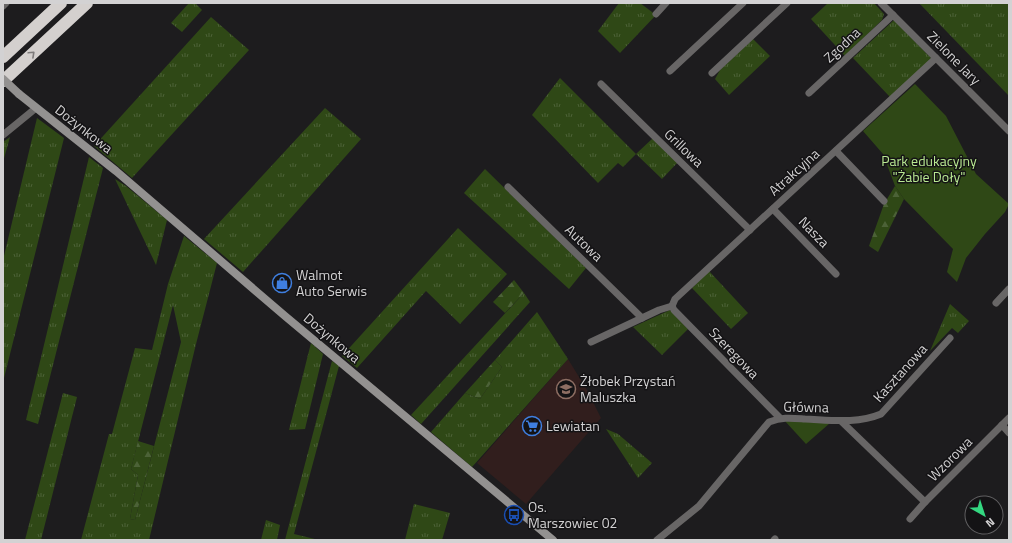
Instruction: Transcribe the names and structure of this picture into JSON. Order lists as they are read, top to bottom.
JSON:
{
  "streets": {
    "street": [
      "Zgodna",
      "Zielone Jary",
      "Dożynkowa",
      "Grillowa",
      "Atrakcyjna",
      "Nasza",
      "Autowa",
      "Szeregowa",
      "Kasztanowa",
      "Główna",
      "Wzorowa"
    ]
  },
  "crossings": [
    ["Zgodna", "Zielone Jary"],
    ["Zielone Jary", "Atrakcyjna"],
    ["Grillowa", "Atrakcyjna"],
    ["Atrakcyjna", "Nasza"],
    ["Atrakcyjna", "Szeregowa"],
    ["Szeregowa", "Główna"],
    ["Kasztanowa", "Główna"],
    ["Główna", "Wzorowa"]
  ],
  "parks": ["Park edukacyjny \"Żabie Doły\""],
  "places": {
    "shop": ["Walmot Auto Serwis"],
    "school or university": ["Żłobek Przystań Maluszka"],
    "supermarket": ["Lewiatan"],
    "bus stop": ["Os. Marszowiec 02"]
  },
  "north": "bottom right"
}
